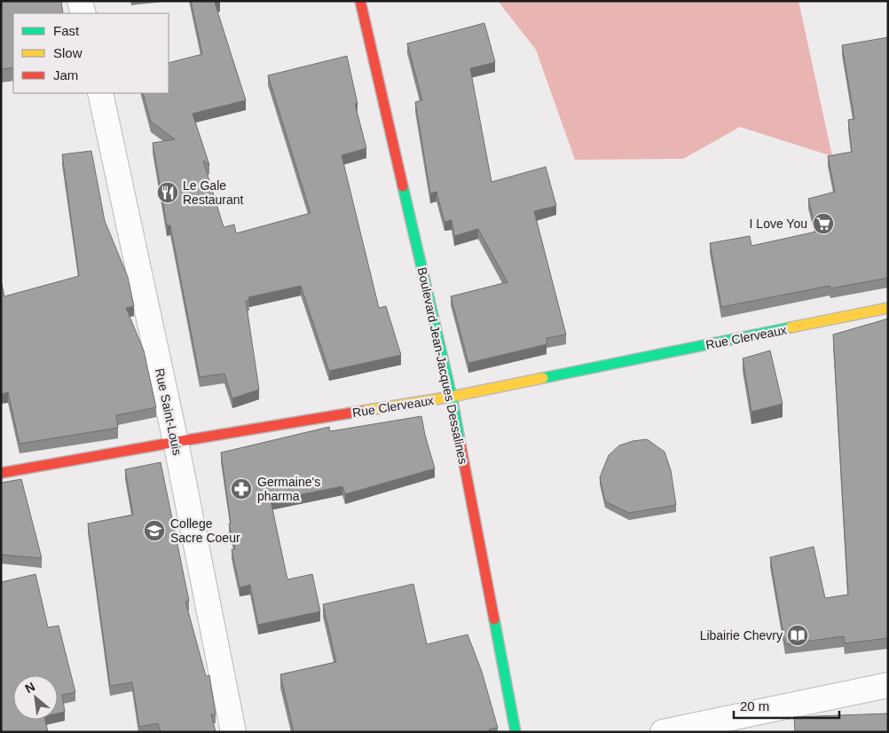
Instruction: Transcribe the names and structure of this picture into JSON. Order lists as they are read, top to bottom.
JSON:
{
  "streets": {
    "street": ["Rue Clerveaux", "Boulevard Jean-Jacques Dessalines", "Rue Saint-Louis"]
  },
  "crossings": [
    ["Rue Clerveaux", "Boulevard Jean-Jacques Dessalines"],
    ["Rue Clerveaux", "Rue Saint-Louis"]
  ],
  "places": {
    "restaurant": ["Le Gale Restaurant"],
    "supermarket": ["I Love You"],
    "pharmacy": ["Germaine's pharma"],
    "school or university": ["College Sacre Coeur"],
    "library": ["Libairie Chevry"]
  },
  "legend": ["Fast", "Slow", "Jam"],
  "scale_bar": "20 m",
  "north": "top left"
}
